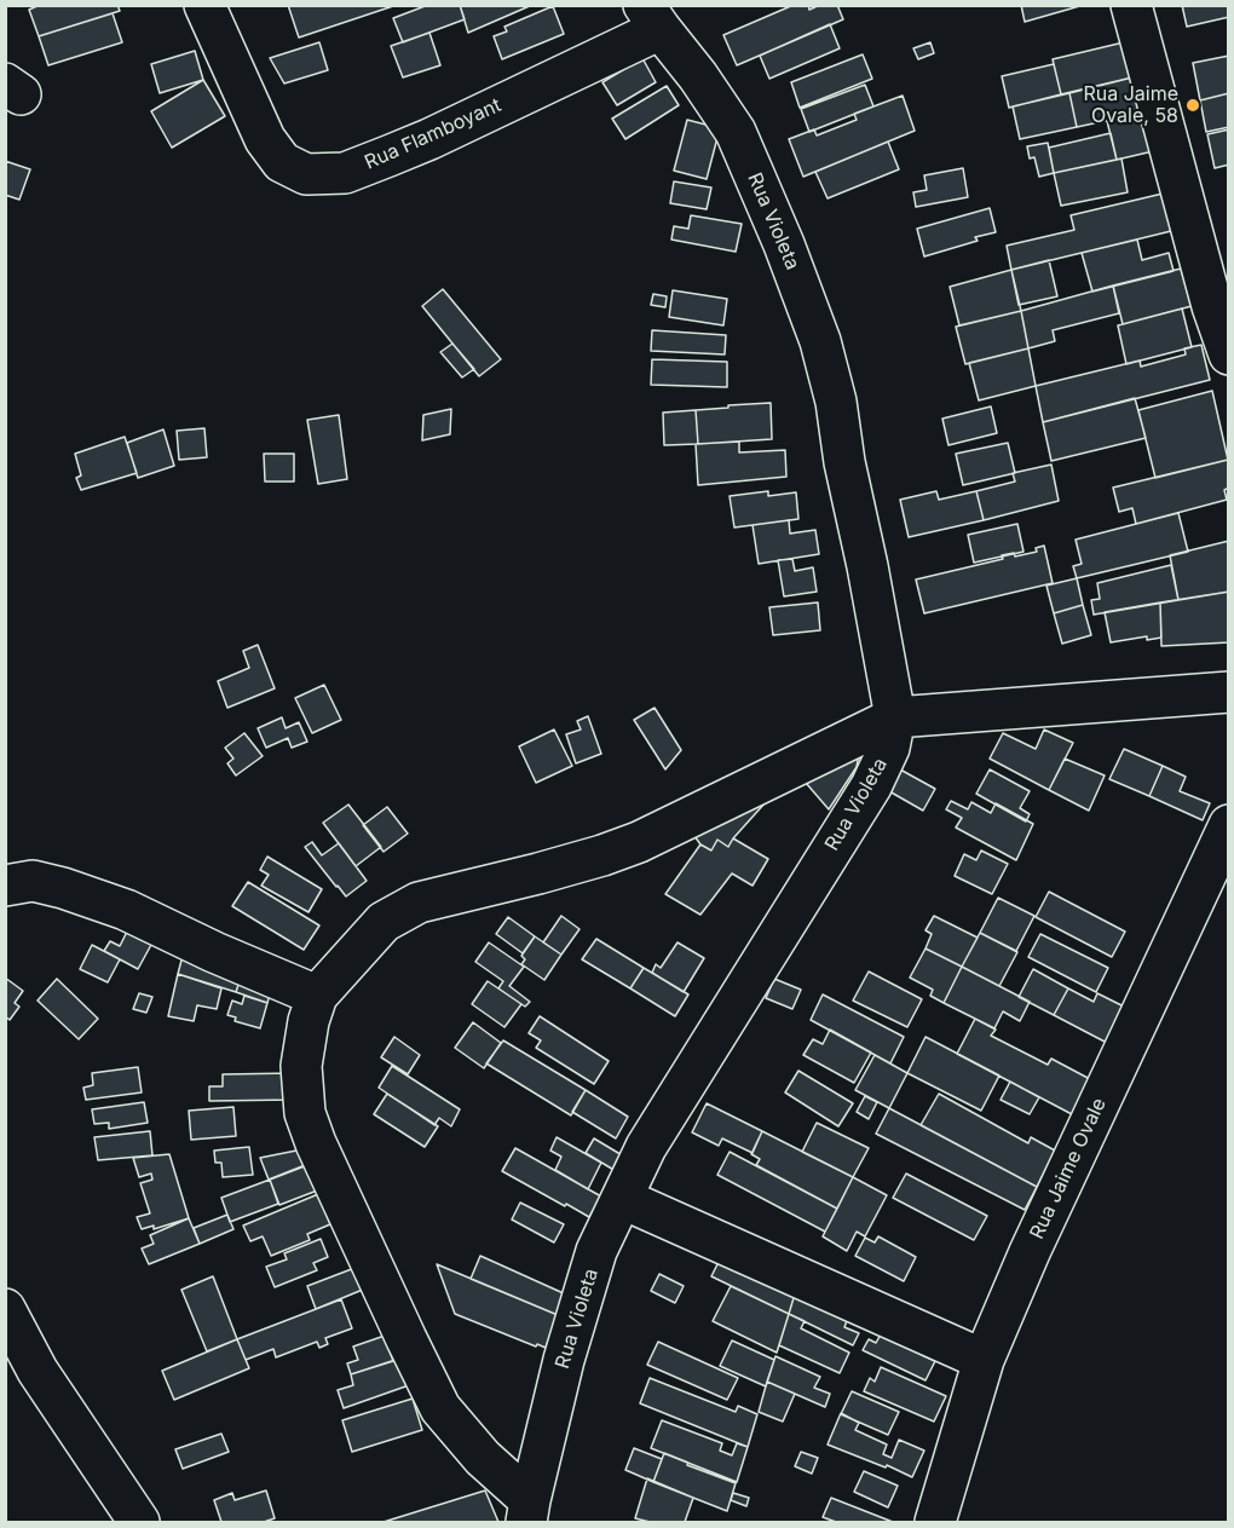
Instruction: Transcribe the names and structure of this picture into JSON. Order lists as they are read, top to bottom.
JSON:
{
  "streets": {
    "street": ["Rua Flamboyant", "Rua Violeta", "Rua Jaime Ovale"]
  },
  "crossings": [
    ["Rua Flamboyant", "Rua Violeta"]
  ],
  "places": ["Rua Jaime Ovale, 58"]
}
